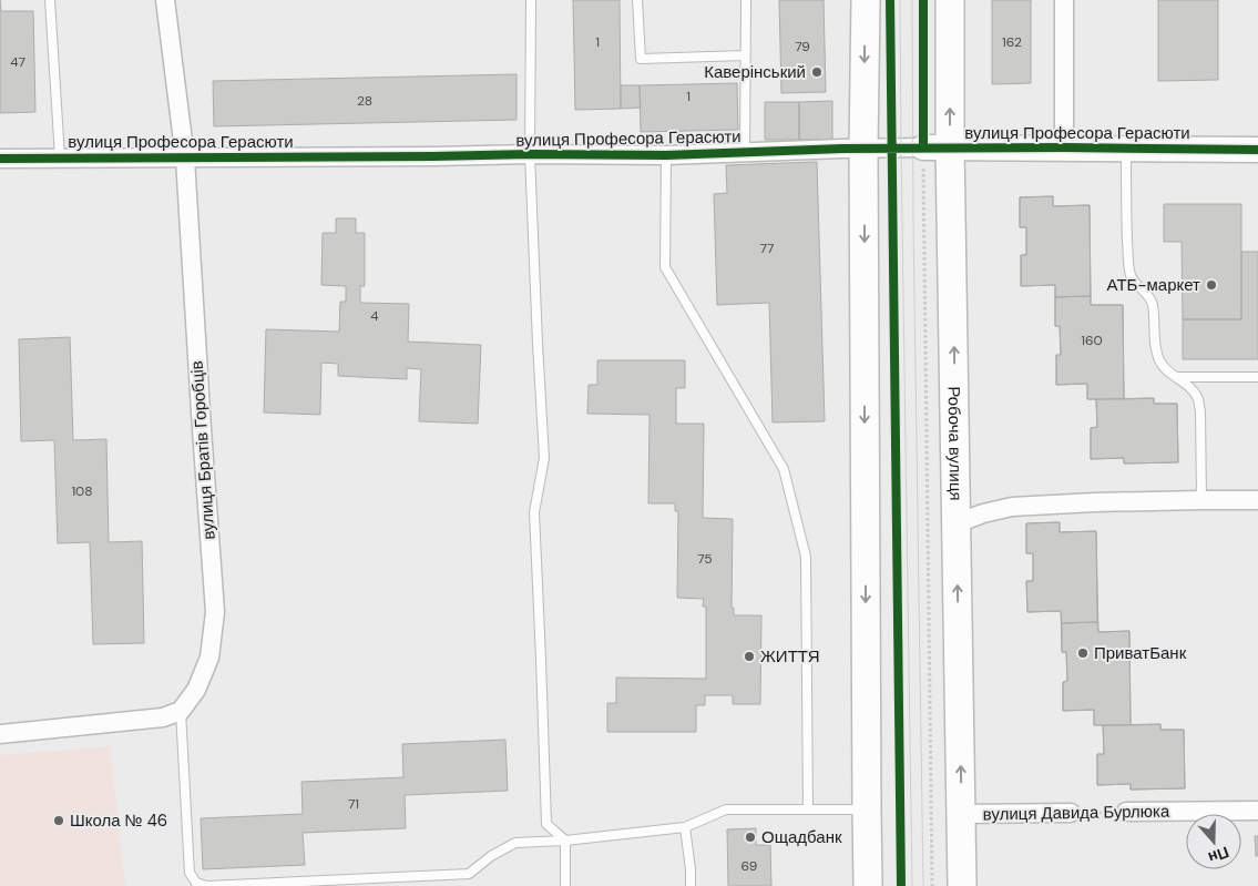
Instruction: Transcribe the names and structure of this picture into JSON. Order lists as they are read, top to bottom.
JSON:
{
  "streets": {
    "main road": ["Робоча вулиця"],
    "street": ["вулиця Професора Герасюти", "вулиця Братів Горобців", "вулиця Давида Бурлюка"]
  },
  "crossings": [
    ["вулиця Професора Герасюти", "Робоча вулиця"],
    ["вулиця Професора Герасюти", "вулиця Братів Горобців"],
    ["Робоча вулиця", "вулиця Давида Бурлюка"]
  ],
  "places": [
    "Каверінський",
    "АТБ-маркет",
    "ПриватБанк",
    "ЖИТТЯ",
    "Школа № 46",
    "Ощадбанк"
  ],
  "house_numbers": [
    "1",
    "162",
    "79",
    "47",
    "1",
    "28",
    "77",
    "4",
    "160",
    "108",
    "75",
    "71",
    "69"
  ],
  "north": "bottom"
}
